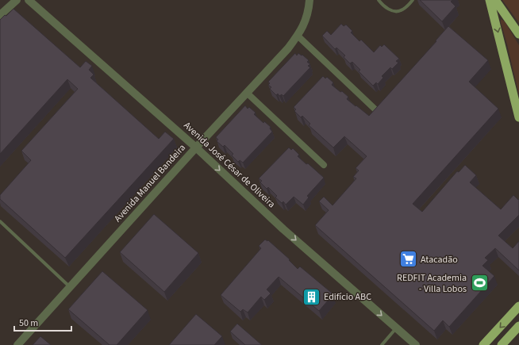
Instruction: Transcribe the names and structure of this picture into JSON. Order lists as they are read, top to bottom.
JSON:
{
  "streets": {
    "street": ["Avenida José César de Oliveira", "Avenida Manuel Bandeira"]
  },
  "crossings": [
    ["Avenida José César de Oliveira", "Avenida Manuel Bandeira"]
  ],
  "one_way": ["Avenida José César de Oliveira"],
  "places": {
    "supermarket": ["Atacadão"],
    "sports": ["REDFIT Academia - Villa Lobos"],
    "building": ["Edifício ABC"]
  },
  "scale_bar": "50 m"
}
